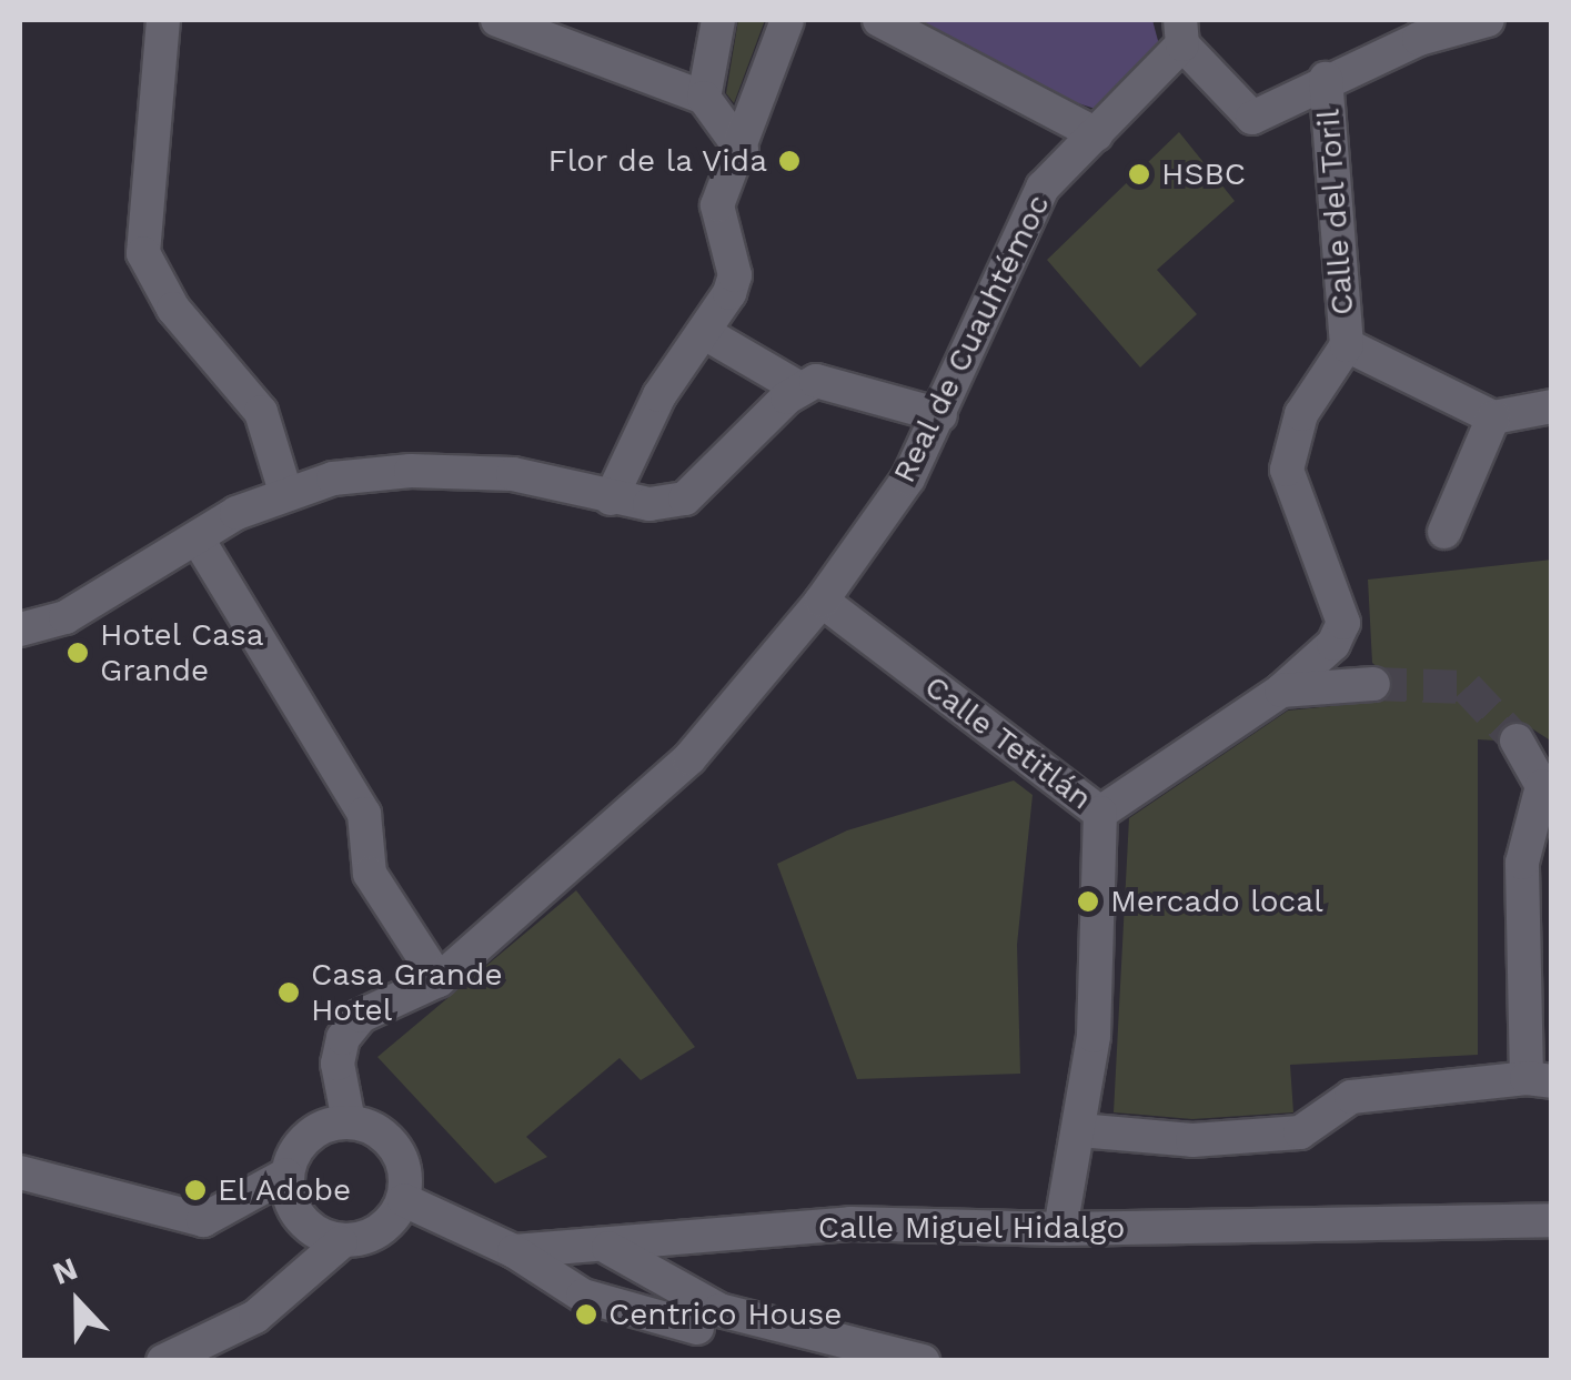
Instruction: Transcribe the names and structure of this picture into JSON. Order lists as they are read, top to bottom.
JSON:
{
  "streets": {
    "street": [
      "Calle del Toril",
      "Real de Cuauhtémoc",
      "Calle Tetitlán",
      "Calle Miguel Hidalgo"
    ]
  },
  "crossings": [
    ["Real de Cuauhtémoc", "Calle Tetitlán"],
    ["Real de Cuauhtémoc", "Calle Miguel Hidalgo"],
    ["Calle Tetitlán", "Calle Miguel Hidalgo"]
  ],
  "places": [
    "Flor de la Vida",
    "HSBC",
    "Hotel Casa Grande",
    "Mercado local",
    "Casa Grande Hotel",
    "El Adobe",
    "Centrico House"
  ],
  "north": "top"
}
